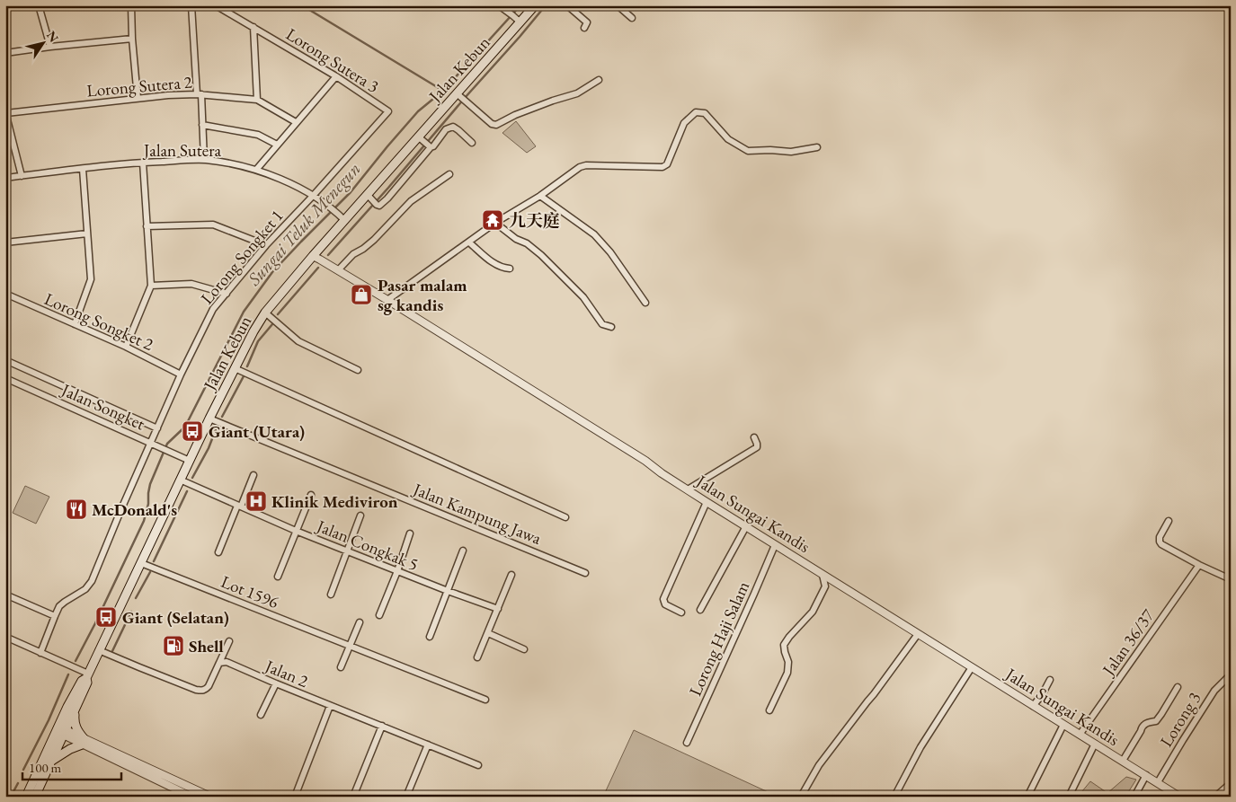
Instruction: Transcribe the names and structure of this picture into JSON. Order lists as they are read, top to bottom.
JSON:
{
  "streets": {
    "main road": ["Jalan Kebun"],
    "street": [
      "Lorong Sutera 3",
      "Lorong Sutera 2",
      "Jalan Sutera",
      "Lorong Songket 1",
      "Lorong Songket 2",
      "Jalan Songket",
      "Jalan Kampung Jawa",
      "Jalan Sungai Kandis",
      "Jalan Congkak 5",
      "Lot 1596",
      "Lorong Haji Salam",
      "Jalan 36/37",
      "Jalan 2",
      "Lorong 3"
    ]
  },
  "crossings": [
    ["Lorong Sutera 3", "Lorong Songket 1"],
    ["Jalan Kebun", "Jalan Sutera"],
    ["Jalan Kebun", "Jalan Songket"],
    ["Jalan Kebun", "Jalan Kampung Jawa"],
    ["Jalan Kebun", "Jalan Sungai Kandis"],
    ["Jalan Kebun", "Jalan Congkak 5"],
    ["Jalan Kebun", "Lot 1596"],
    ["Jalan Sutera", "Lorong Songket 1"],
    ["Lorong Songket 1", "Lorong Songket 2"],
    ["Lorong Songket 1", "Jalan Songket"],
    ["Jalan Sungai Kandis", "Lorong Haji Salam"],
    ["Jalan Sungai Kandis", "Jalan 36/37"],
    ["Jalan Sungai Kandis", "Lorong 3"]
  ],
  "water": ["Sungai Teluk Menegun"],
  "places": {
    "temple": ["九天庭"],
    "shop": ["Pasar malam sg kandis"],
    "bus stop": ["Giant (Utara)", "Giant (Selatan)"],
    "hospital": ["Klinik Mediviron"],
    "restaurant": ["McDonald's"],
    "fuel station": ["Shell"]
  },
  "scale_bar": "100 m",
  "north": "top right"
}
